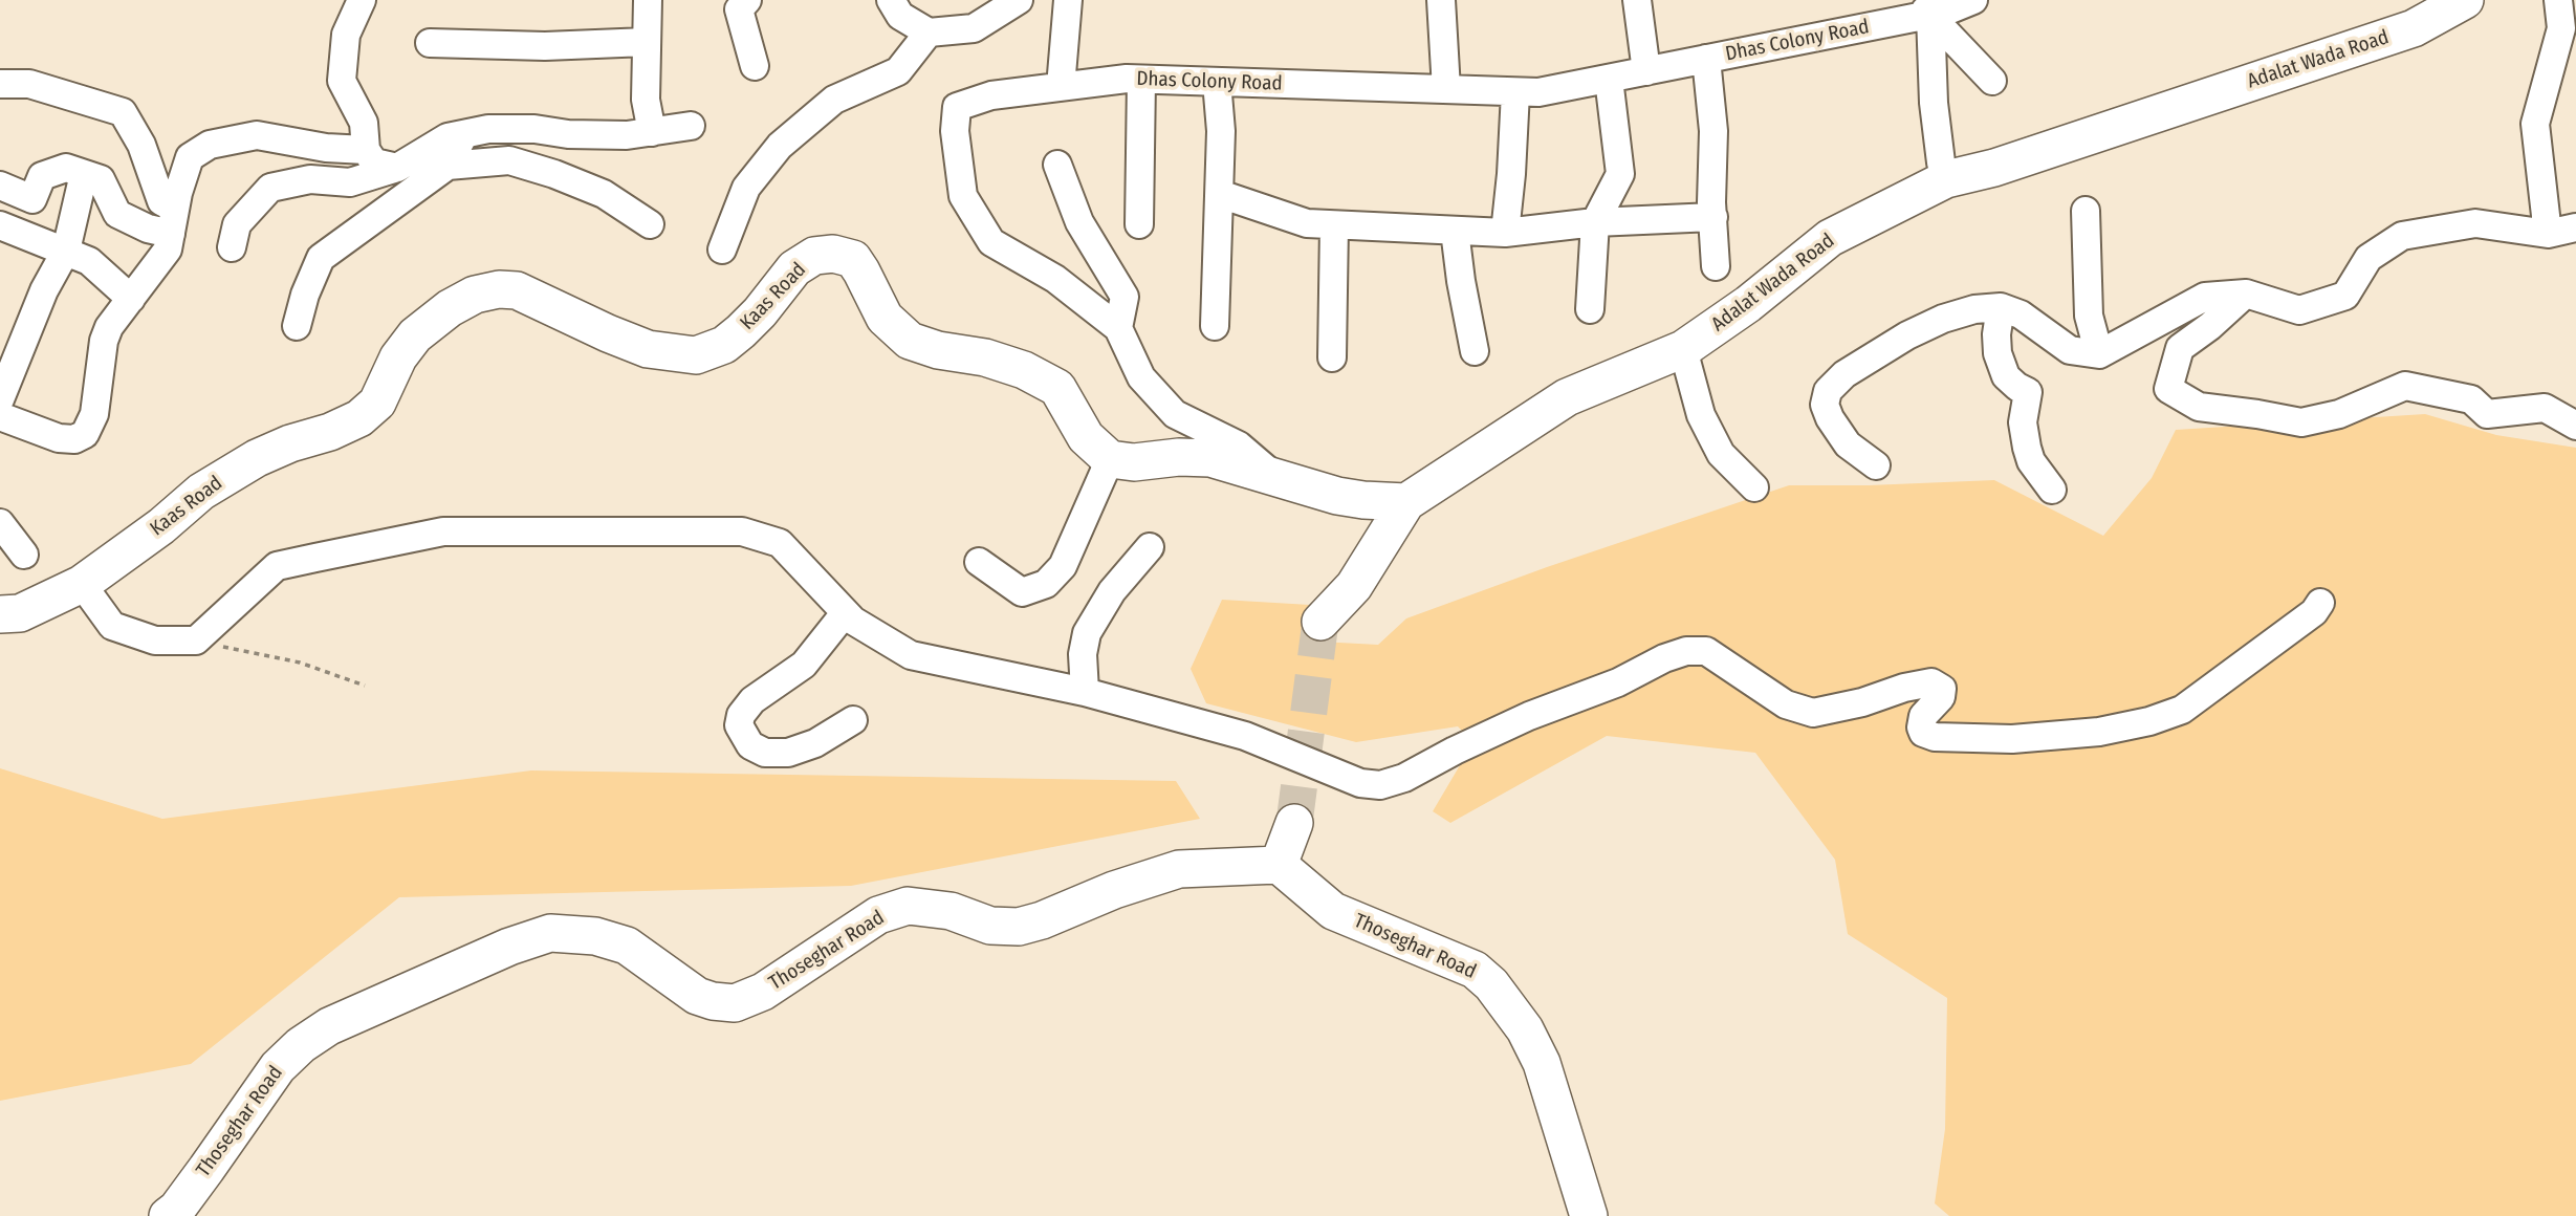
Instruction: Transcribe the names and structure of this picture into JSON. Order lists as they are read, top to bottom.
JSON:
{
  "streets": {
    "main road": ["Adalat Wada Road", "Kaas Road", "Thoseghar Road"],
    "street": ["Dhas Colony Road"]
  }
}
